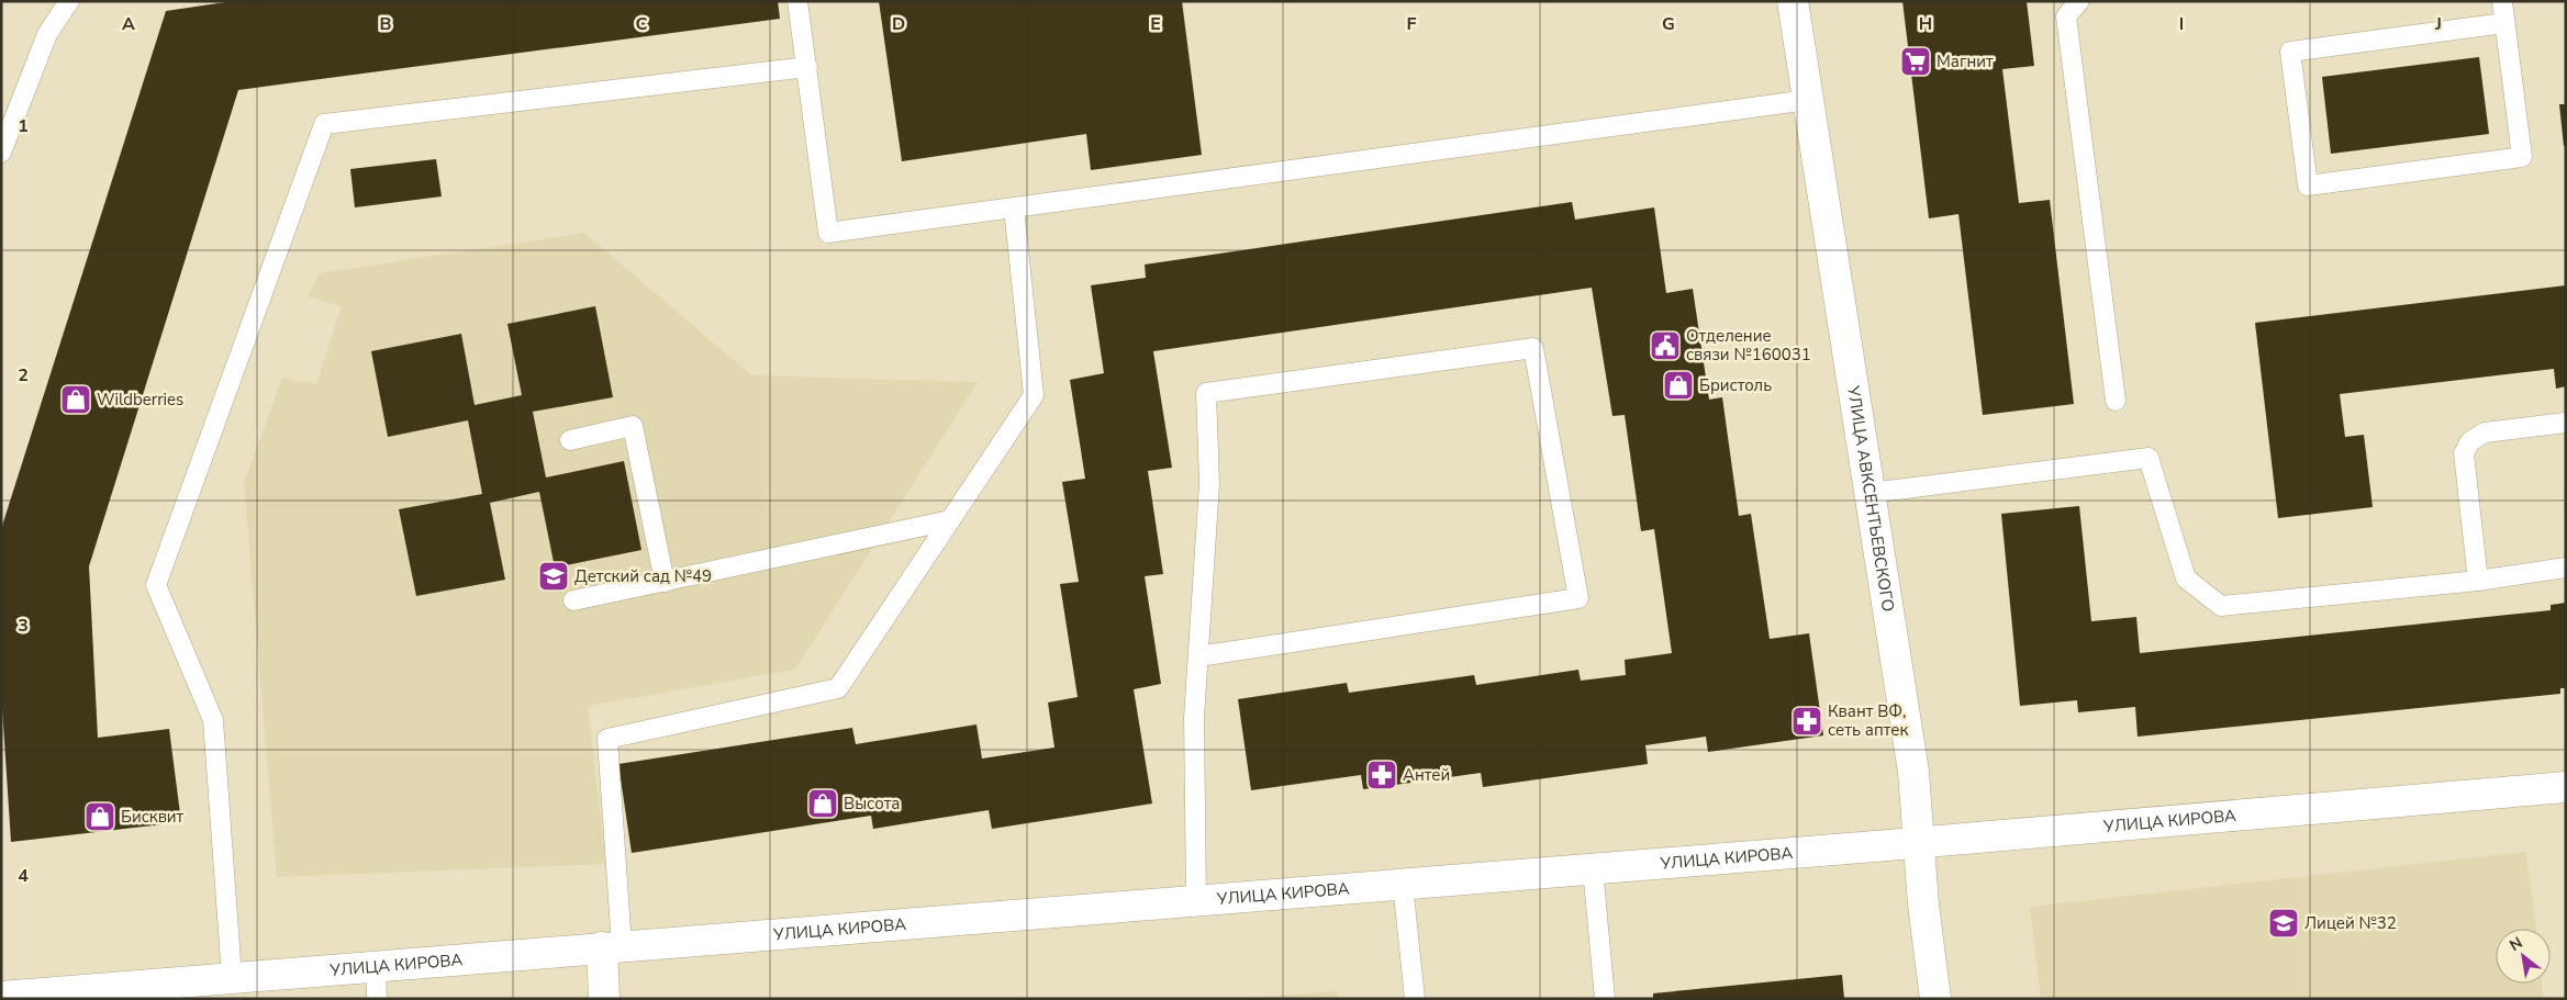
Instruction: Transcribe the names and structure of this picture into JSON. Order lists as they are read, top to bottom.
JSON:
{
  "streets": {
    "street": ["УЛИЦА АВКСЕНТЬЕВСКОГО", "УЛИЦА КИРОВА"]
  },
  "crossings": [
    ["УЛИЦА АВКСЕНТЬЕВСКОГО", "УЛИЦА КИРОВА"]
  ],
  "places": {
    "supermarket": ["Магнит"],
    "public building": ["Отделение связи №160031"],
    "shop": [
      "Бристоль",
      "Wildberries",
      "Высота",
      "Бисквит"
    ],
    "school or university": ["Детский сад №49", "Лицей №32"],
    "pharmacy": ["Квант ВФ, сеть аптек", "Антей"]
  },
  "north": "top left",
  "grid": {
    "columns": [
      "A",
      "B",
      "C",
      "D",
      "E",
      "F",
      "G",
      "H",
      "I",
      "J"
    ],
    "rows": [
      "1",
      "2",
      "3",
      "4"
    ]
  }
}
